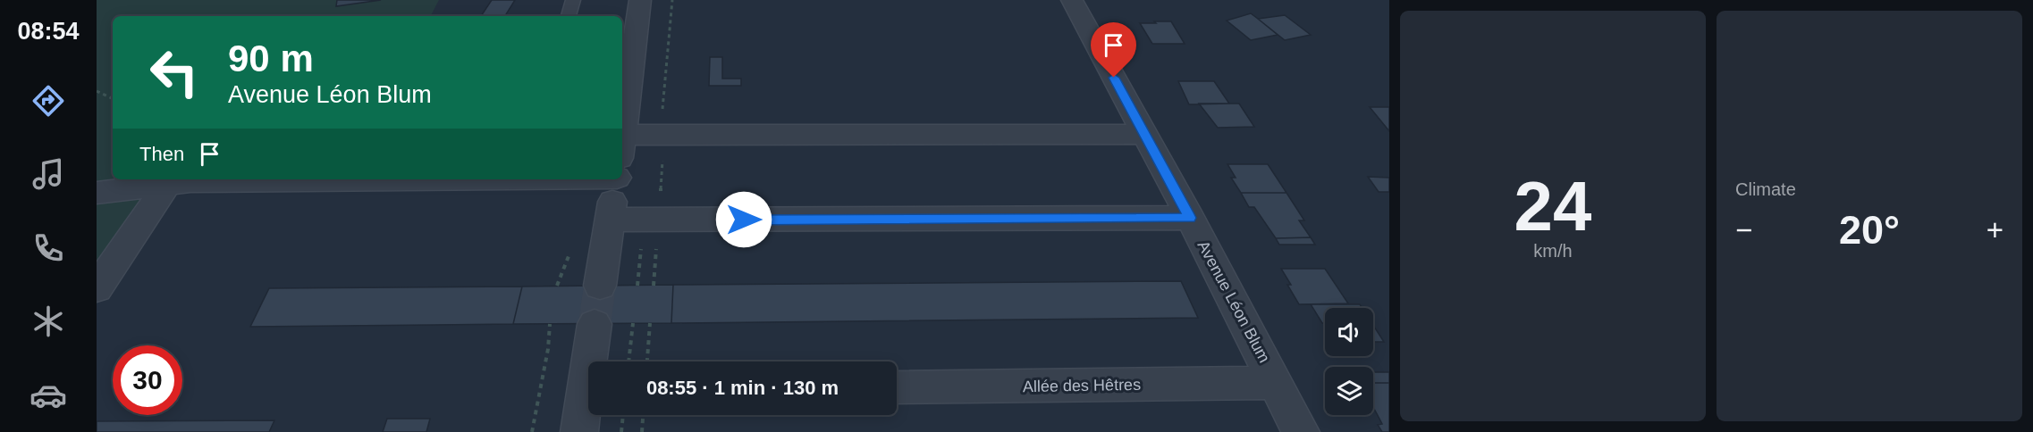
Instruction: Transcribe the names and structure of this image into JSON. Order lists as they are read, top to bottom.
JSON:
{
  "streets": {
    "street": ["Avenue Léon Blum", "Allée des Hêtres"]
  },
  "crossings": [
    ["Avenue Léon Blum", "Allée des Hêtres"]
  ],
  "page": {
    "tabs": "08:54",
    "tile": [
      ["24", "km/h"],
      "Climate"
    ],
    "turn": ["90 m", "Avenue Léon Blum"],
    "then": "Then",
    "heat": ["−", "20°", "+"],
    "limit": "30",
    "trip": "08:55 · 1 min · 130 m"
  }
}
